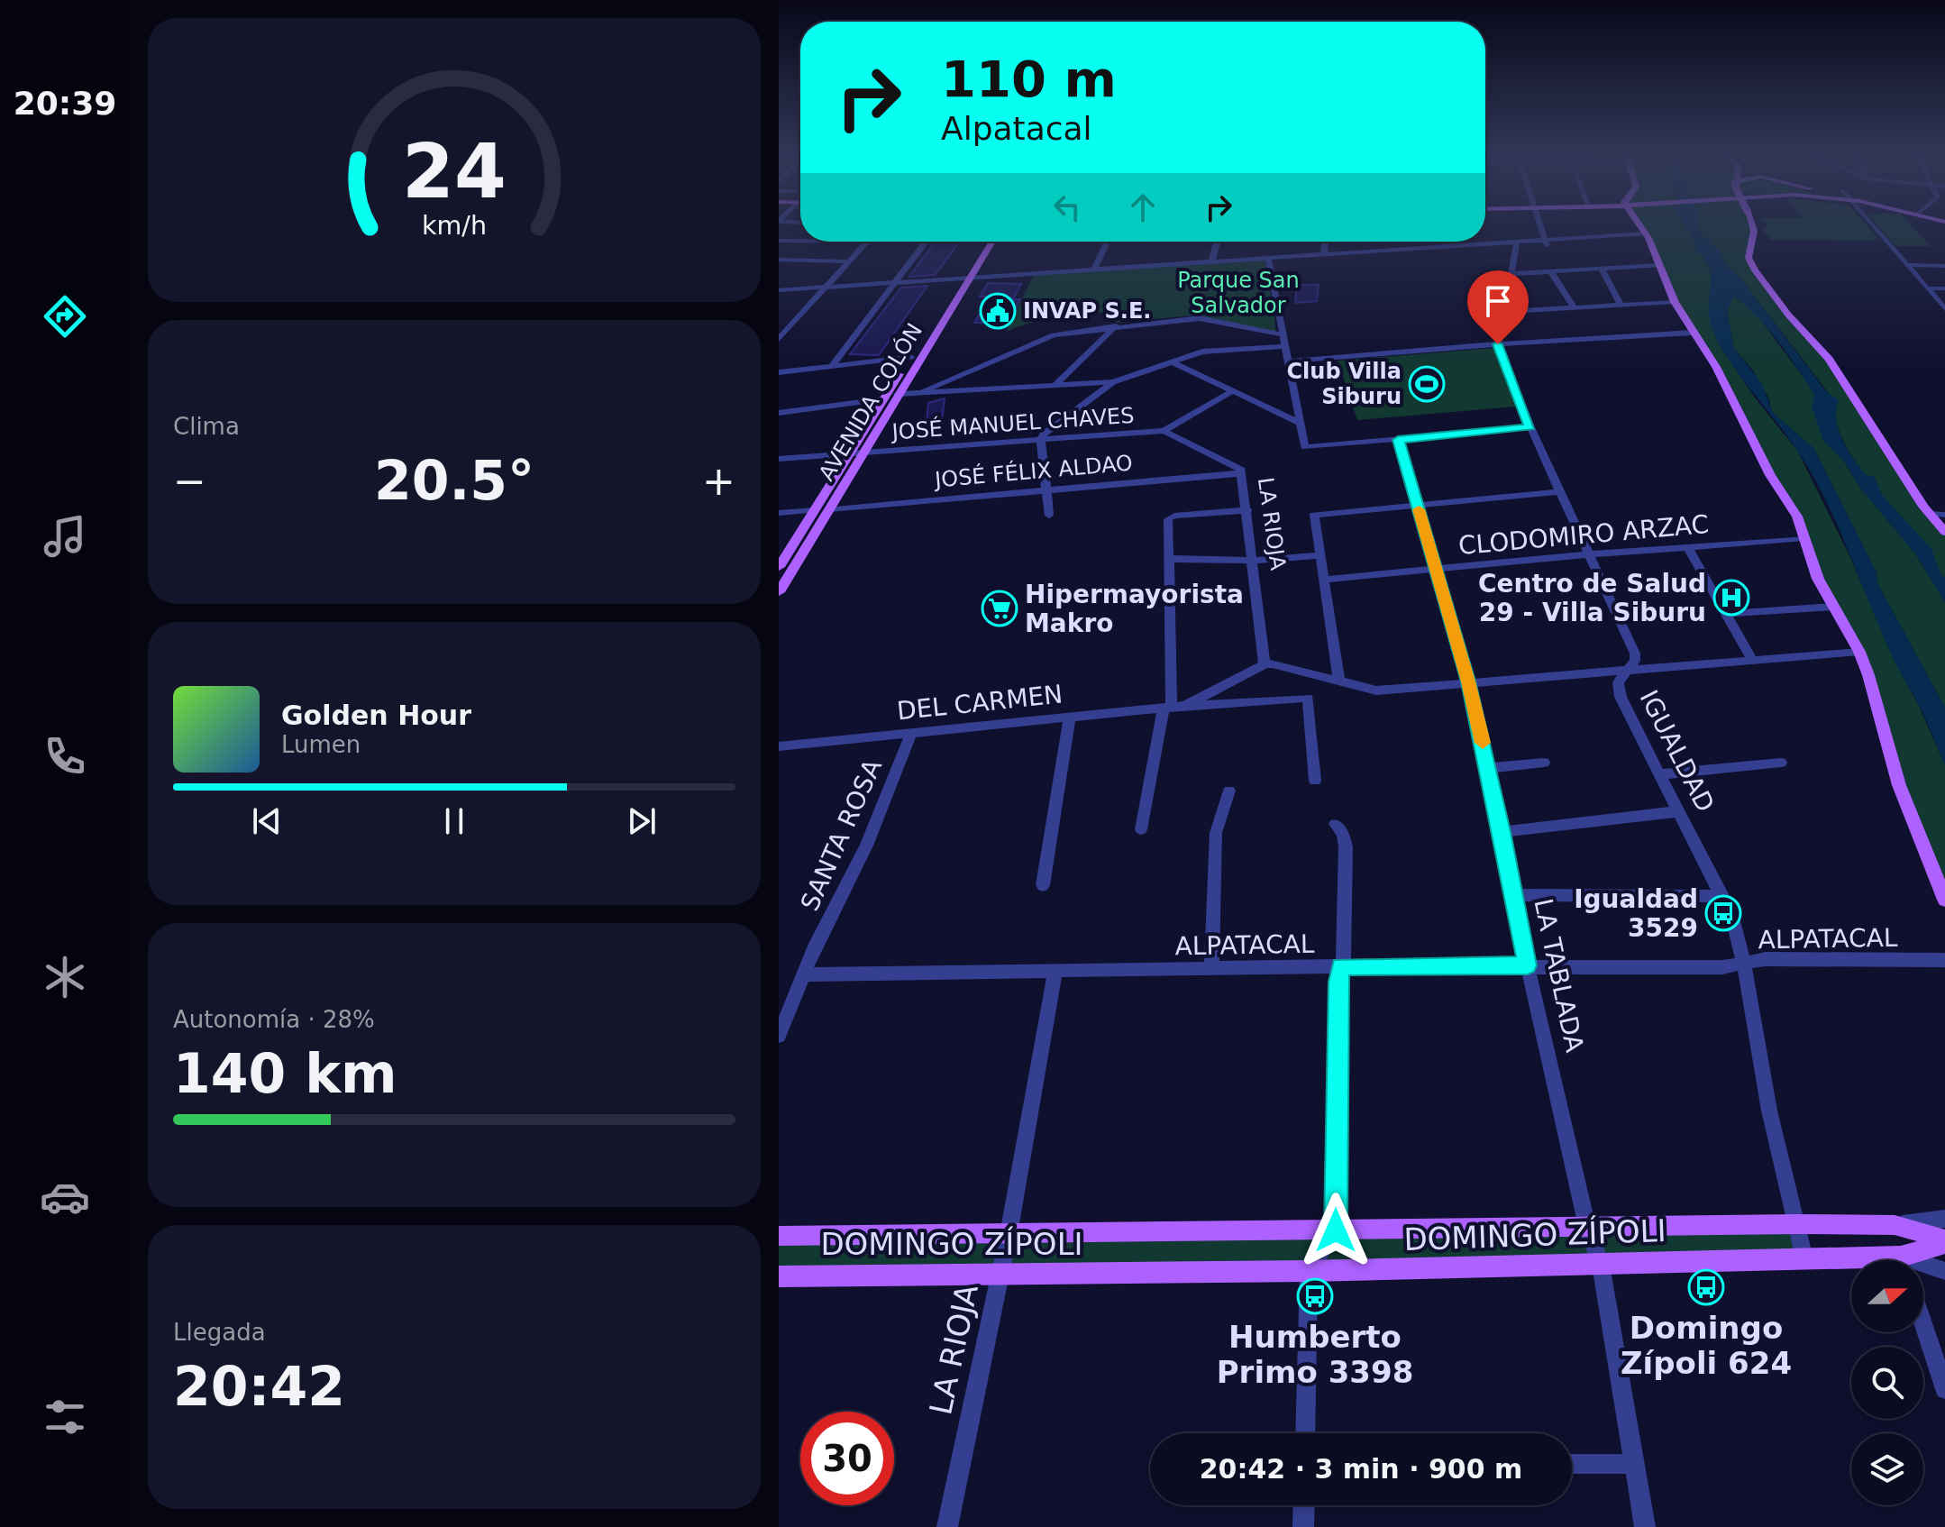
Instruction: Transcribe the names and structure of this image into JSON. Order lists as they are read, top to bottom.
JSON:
{
  "streets": {
    "main road": ["AVENIDA COLÓN", "DOMINGO ZÍPOLI"],
    "street": [
      "JOSÉ MANUEL CHAVES",
      "JOSÉ FÉLIX ALDAO",
      "LA RIOJA",
      "CLODOMIRO ARZAC",
      "DEL CARMEN",
      "IGUALDAD",
      "SANTA ROSA",
      "ALPATACAL",
      "LA TABLADA"
    ]
  },
  "crossings": [
    ["AVENIDA COLÓN", "JOSÉ MANUEL CHAVES"],
    ["AVENIDA COLÓN", "JOSÉ FÉLIX ALDAO"],
    ["JOSÉ MANUEL CHAVES", "LA RIOJA"],
    ["JOSÉ FÉLIX ALDAO", "LA RIOJA"],
    ["LA RIOJA", "DEL CARMEN"],
    ["LA RIOJA", "ALPATACAL"],
    ["LA RIOJA", "DOMINGO ZÍPOLI"],
    ["CLODOMIRO ARZAC", "IGUALDAD"],
    ["CLODOMIRO ARZAC", "LA TABLADA"],
    ["DEL CARMEN", "SANTA ROSA"],
    ["IGUALDAD", "ALPATACAL"],
    ["IGUALDAD", "DOMINGO ZÍPOLI"],
    ["SANTA ROSA", "ALPATACAL"],
    ["ALPATACAL", "LA TABLADA"],
    ["LA TABLADA", "DOMINGO ZÍPOLI"]
  ],
  "parks": ["Parque San Salvador"],
  "places": {
    "public building": ["INVAP S.E."],
    "sports": ["Club Villa Siburu"],
    "hospital": ["Centro de Salud 29 - Villa Siburu"],
    "supermarket": ["Hipermayorista Makro"],
    "bus stop": ["Igualdad 3529", "Domingo Zípoli 624", "Humberto Primo 3398"]
  },
  "north": "right",
  "page": {
    "tabs": "20:39",
    "turn": ["110 m", "Alpatacal"],
    "tile": [
      "Clima",
      ["Autonomía · 28%", "140 km"],
      ["Llegada", "20:42"]
    ],
    "heat": ["−", "20.5°", "+"],
    "song": ["Golden Hour", "Lumen"],
    "limit": "30",
    "trip": "20:42 · 3 min · 900 m",
    "gauge": ["24", "km/h"]
  }
}
